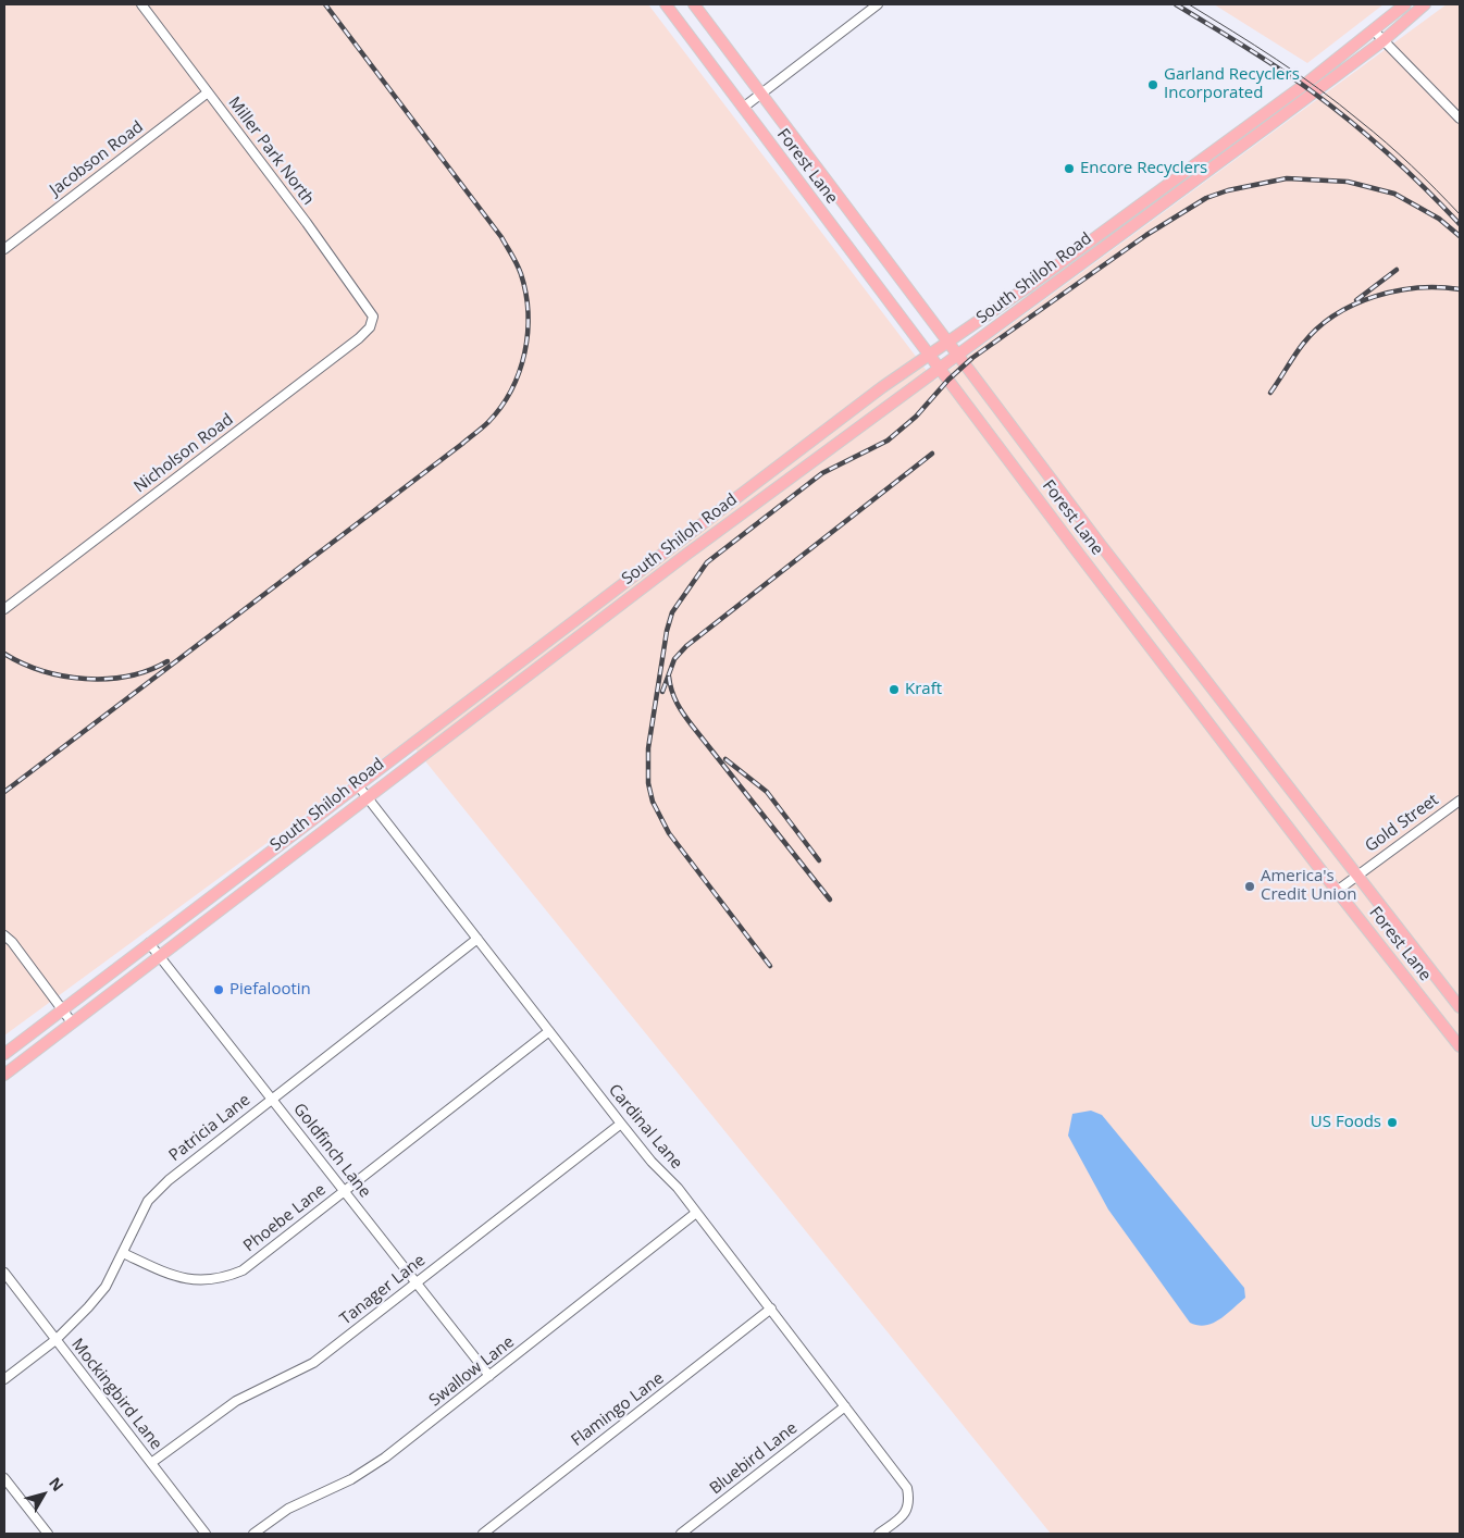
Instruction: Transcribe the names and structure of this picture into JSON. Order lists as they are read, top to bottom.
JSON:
{
  "streets": {
    "main road": ["Forest Lane", "South Shiloh Road"],
    "street": [
      "Miller Park North",
      "Jacobson Road",
      "Nicholson Road",
      "Gold Street",
      "Cardinal Lane",
      "Patricia Lane",
      "Goldfinch Lane",
      "Phoebe Lane",
      "Tanager Lane",
      "Swallow Lane",
      "Mockingbird Lane",
      "Flamingo Lane",
      "Bluebird Lane"
    ]
  },
  "crossings": [
    ["Miller Park North", "Jacobson Road"],
    ["Miller Park North", "Nicholson Road"],
    ["Forest Lane", "South Shiloh Road"],
    ["Forest Lane", "Gold Street"],
    ["South Shiloh Road", "Cardinal Lane"],
    ["South Shiloh Road", "Goldfinch Lane"],
    ["Cardinal Lane", "Patricia Lane"],
    ["Cardinal Lane", "Phoebe Lane"],
    ["Cardinal Lane", "Tanager Lane"],
    ["Cardinal Lane", "Swallow Lane"],
    ["Cardinal Lane", "Flamingo Lane"],
    ["Cardinal Lane", "Bluebird Lane"],
    ["Patricia Lane", "Goldfinch Lane"],
    ["Patricia Lane", "Phoebe Lane"],
    ["Patricia Lane", "Mockingbird Lane"],
    ["Goldfinch Lane", "Phoebe Lane"],
    ["Goldfinch Lane", "Tanager Lane"],
    ["Goldfinch Lane", "Swallow Lane"],
    ["Tanager Lane", "Mockingbird Lane"]
  ],
  "places": [
    "Garland Recyclers Incorporated",
    "Encore Recyclers",
    "Kraft",
    "America's Credit Union",
    "Piefalootin",
    "US Foods"
  ],
  "north": "top right"
}
